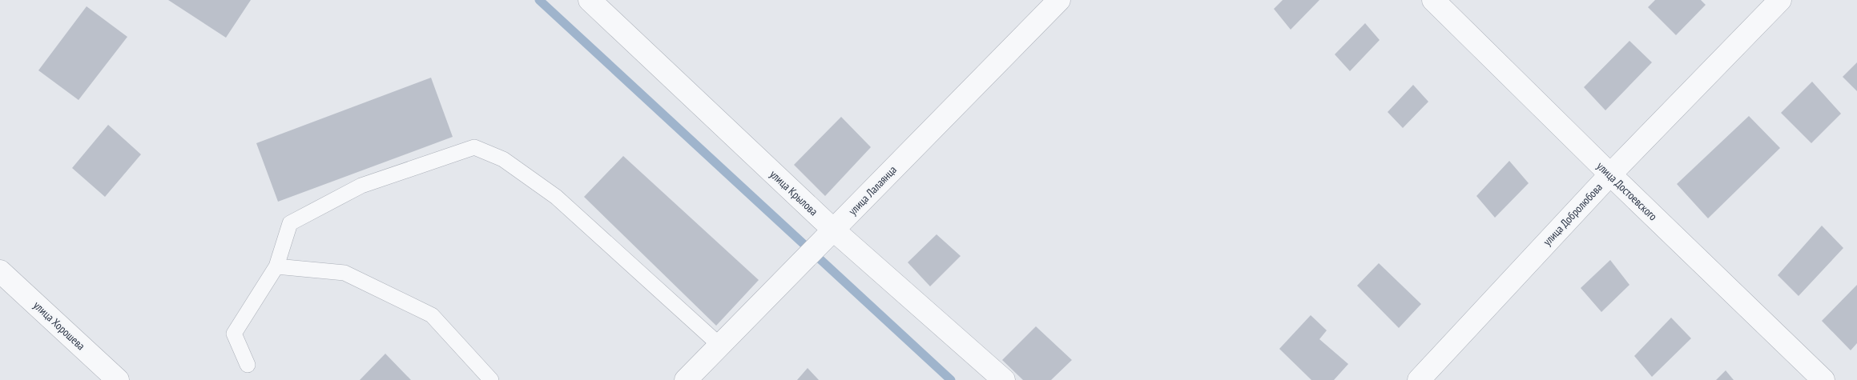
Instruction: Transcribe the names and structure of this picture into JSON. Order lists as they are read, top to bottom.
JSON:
{
  "streets": {
    "street": [
      "улица Лалаянца",
      "улица Достоевского",
      "улица Крылова",
      "улица Добролюбова",
      "улица Хорошева"
    ]
  },
  "crossings": [
    ["улица Лалаянца", "улица Крылова"],
    ["улица Достоевского", "улица Добролюбова"]
  ]
}
